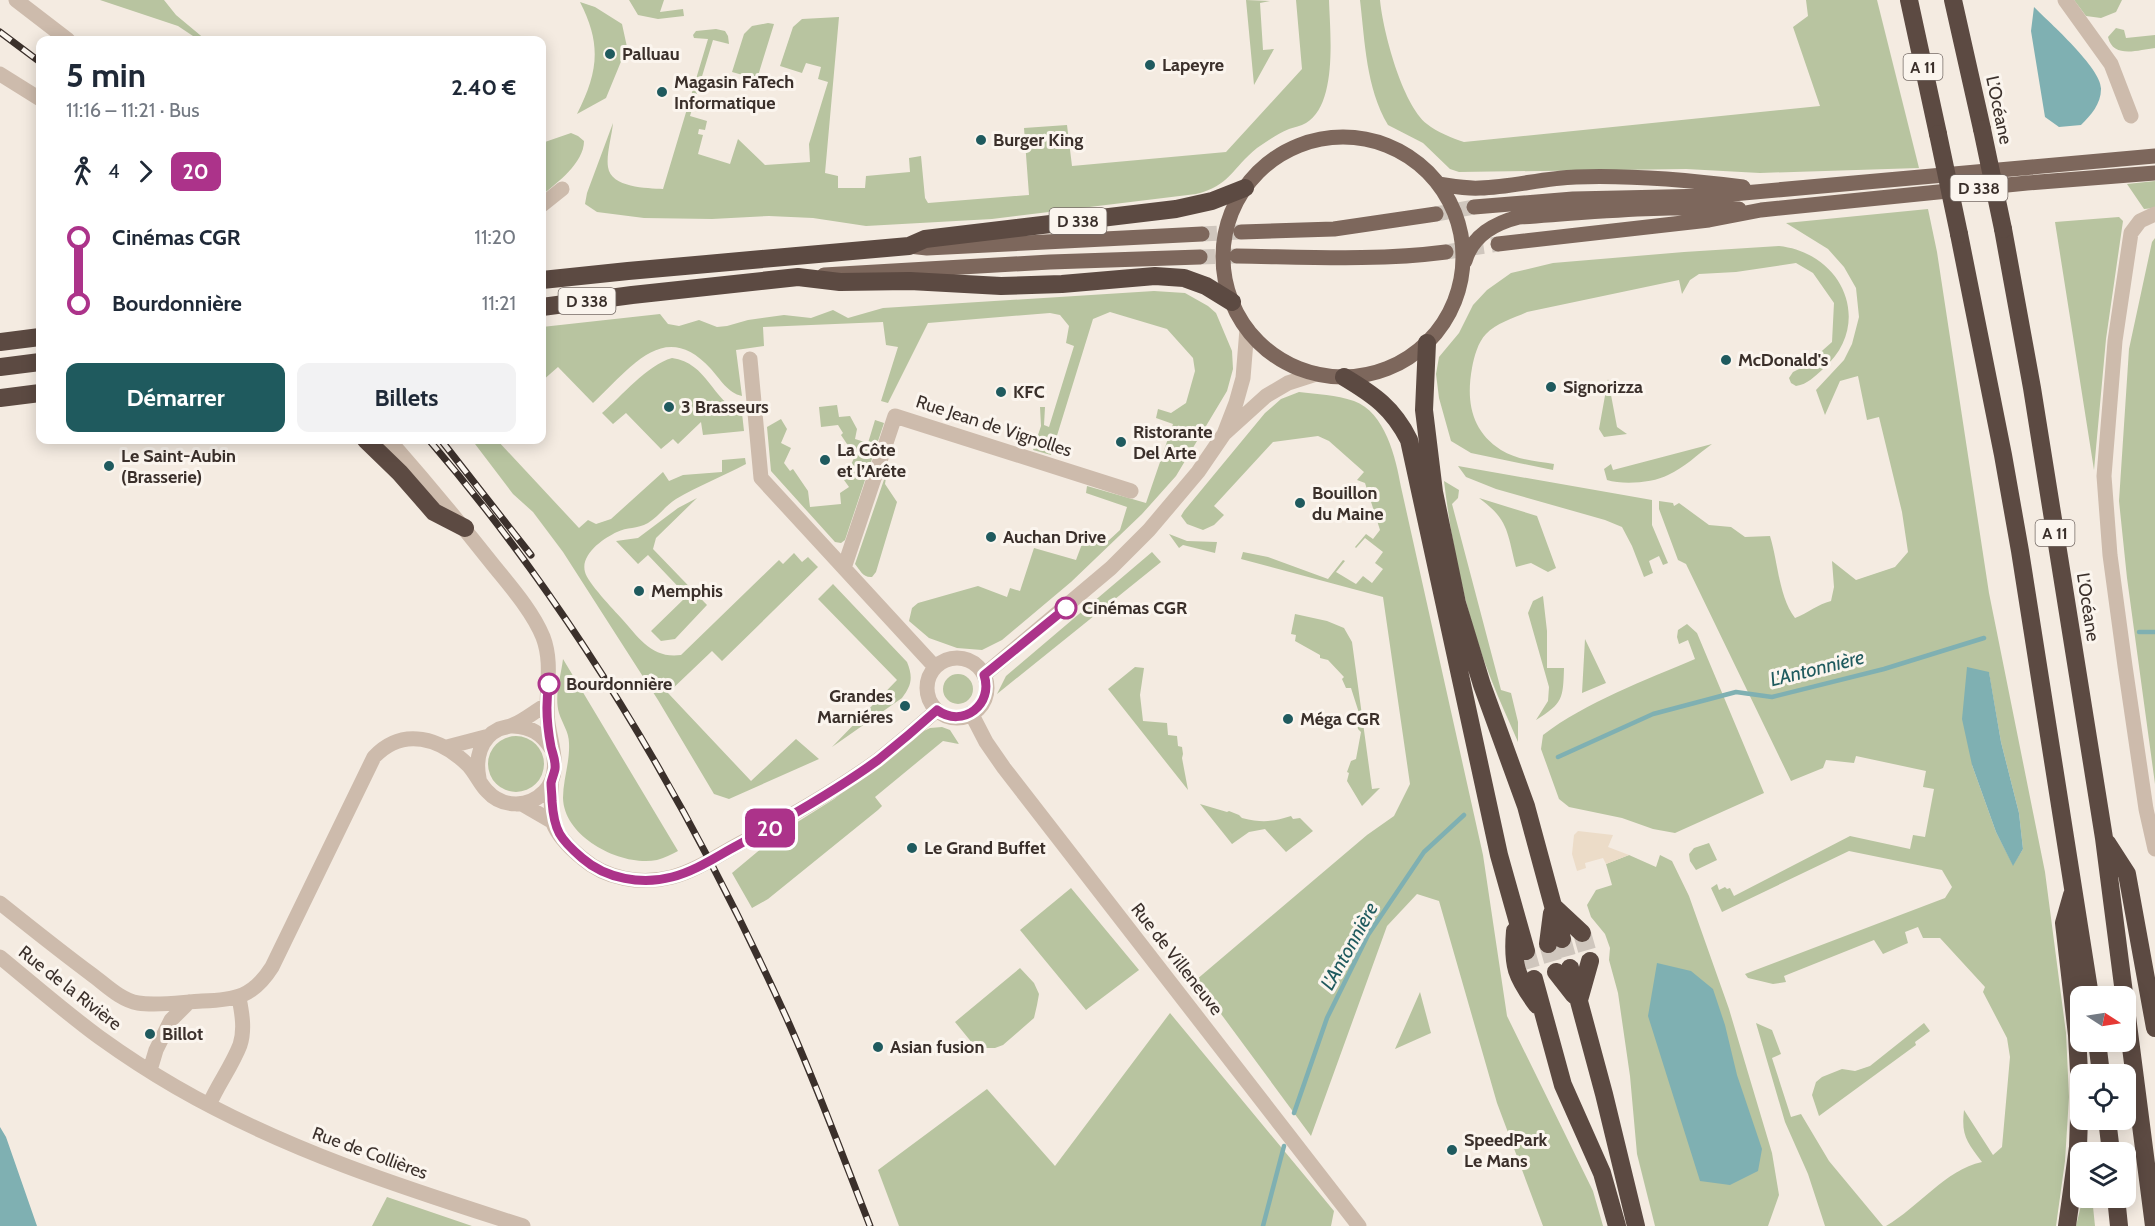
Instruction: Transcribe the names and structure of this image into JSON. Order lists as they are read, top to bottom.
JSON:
{
  "streets": {
    "highway": ["A 11", "L’Océane", "D 338"],
    "street": [
      "Rue Jean de Vignolles",
      "Rue de Villeneuve",
      "Rue de la Rivière",
      "Rue de Collières"
    ]
  },
  "crossings": [
    ["Rue de la Rivière", "Rue de Collières"]
  ],
  "water": ["L'Antonnière"],
  "places": [
    "Palluau",
    "Lapeyre",
    "Magasin FaTech Informatique",
    "Burger King",
    "McDonald's",
    "Signorizza",
    "KFC",
    "3 Brasseurs",
    "Ristorante Del Arte",
    "La Côte et l’Arête",
    "Le Saint-Aubin (Brasserie)",
    "Bouillon du Maine",
    "Auchan Drive",
    "Memphis",
    "Cinémas CGR",
    "Bourdonnière",
    "Grandes Marniéres",
    "Méga CGR",
    "Le Grand Buffet",
    "Billot",
    "Asian fusion",
    "SpeedPark Le Mans"
  ],
  "lines": ["bus line 20"],
  "north": "right",
  "page": {
    "on_map": "20",
    "heading": ["5 min", "11:16 – 11:21 · Bus", "2.40 €"],
    "legs": ["4", "20"],
    "list": [
      {
        "name": "Cinémas CGR",
        "value": "11:20"
      },
      {
        "name": "Bourdonnière",
        "value": "11:21"
      }
    ],
    "buttons": ["Démarrer", "Billets"]
  }
}
